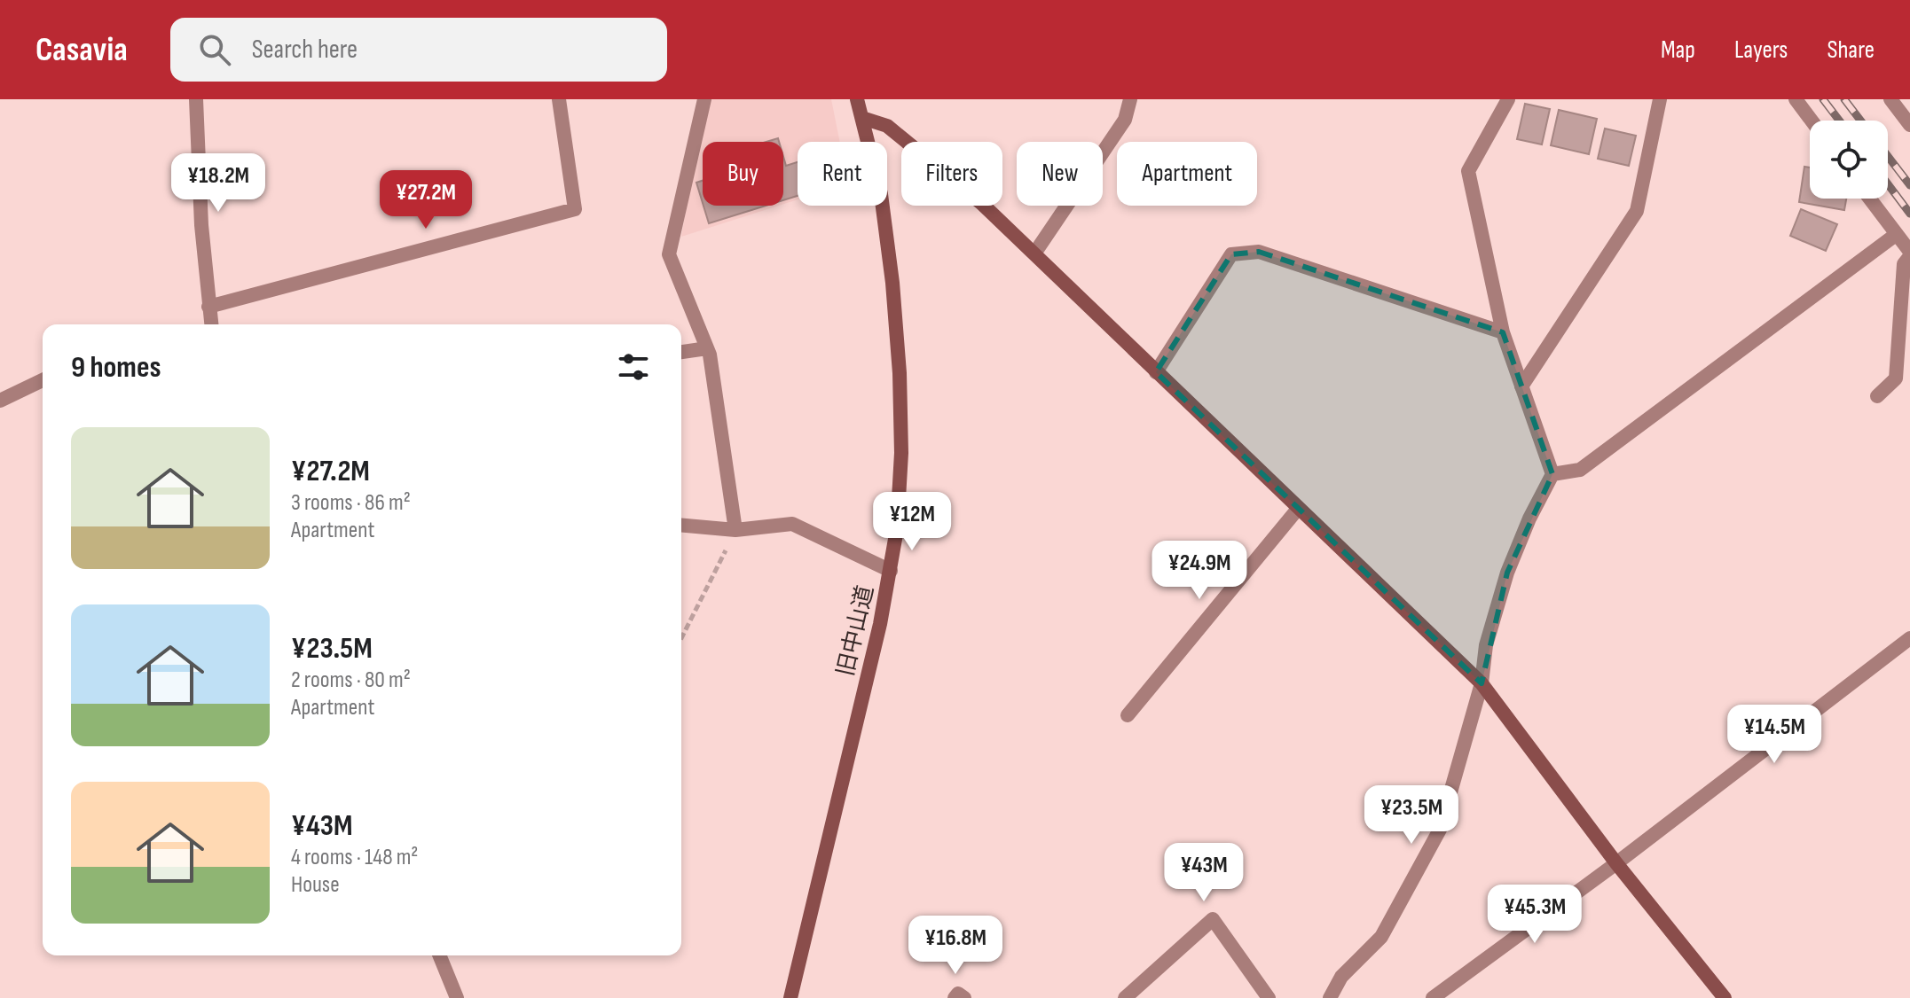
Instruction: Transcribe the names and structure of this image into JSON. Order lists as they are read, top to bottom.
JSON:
{
  "streets": {
    "street": ["旧中山道"]
  },
  "page": {
    "header": "Casavia",
    "search": "Search here",
    "nav": ["Map", "Layers", "Share"],
    "chip": [
      "Buy",
      "Rent",
      "Filters",
      "New",
      "Apartment"
    ],
    "price": [
      "¥18.2M",
      "¥27.2M",
      "¥12M",
      "¥24.9M",
      "¥14.5M",
      "¥23.5M",
      "¥43M",
      "¥45.3M",
      "¥16.8M"
    ],
    "heading": "9 homes",
    "list": [
      {
        "name": "¥27.2M",
        "note": "3 rooms · 86 m² · Apartment"
      },
      {
        "name": "¥23.5M",
        "note": "2 rooms · 80 m² · Apartment"
      },
      {
        "name": "¥43M",
        "note": "4 rooms · 148 m² · House"
      }
    ]
  }
}
